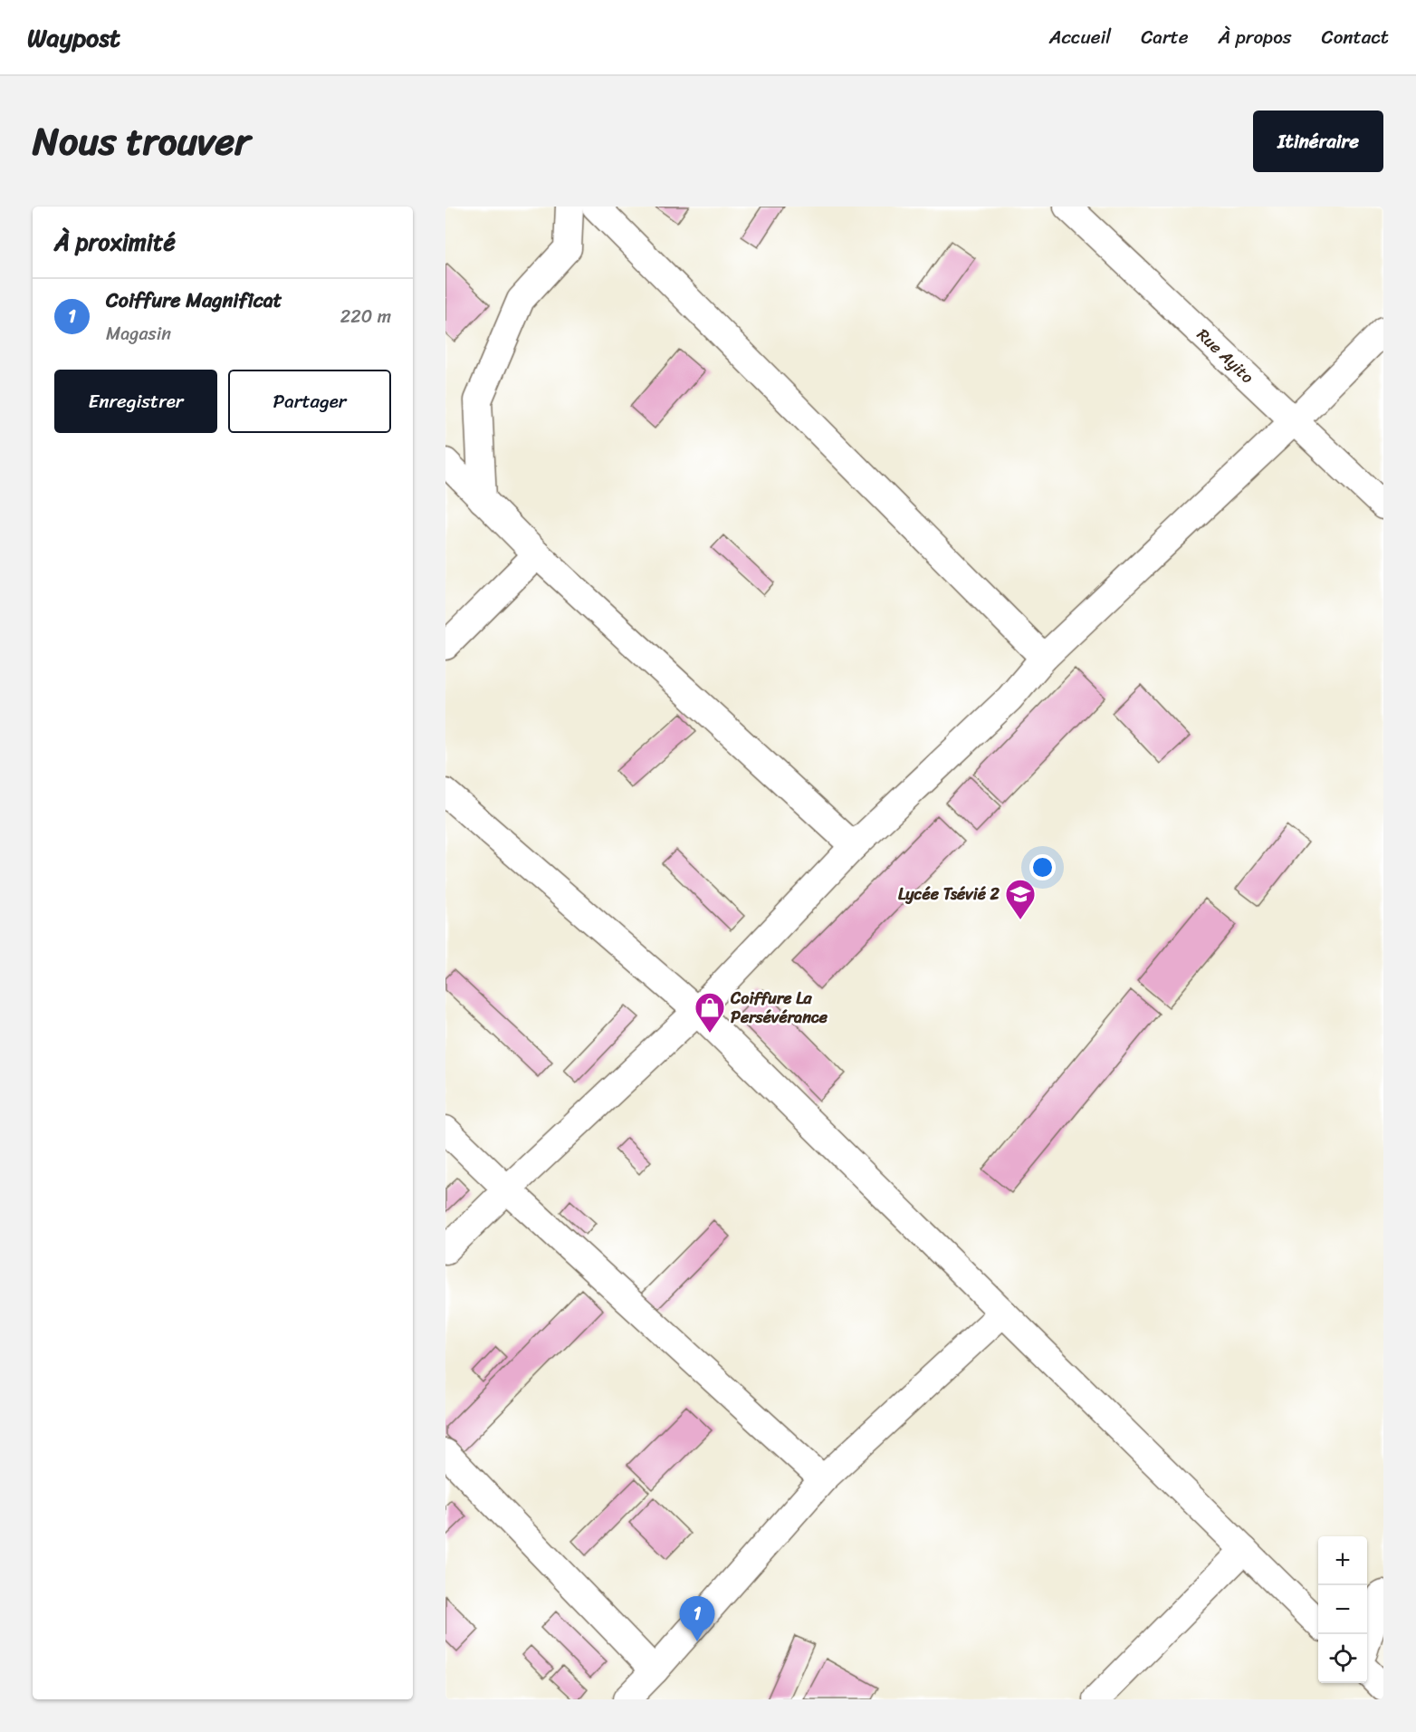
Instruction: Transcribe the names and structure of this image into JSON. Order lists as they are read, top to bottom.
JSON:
{
  "streets": {
    "street": ["Rue Ayito"]
  },
  "places": {
    "school or university": ["Lycée Tsévié 2"],
    "shop": ["Coiffure La Persévérance"]
  },
  "page": {
    "header": "Waypost",
    "nav": [
      "Accueil",
      "Carte",
      "À propos",
      "Contact"
    ],
    "title": "Nous trouver",
    "buttons": [
      "Itinéraire",
      ["Enregistrer", "Partager"]
    ],
    "heading": "À proximité",
    "list": [
      {
        "mark": "1",
        "name": "Coiffure Magnificat",
        "note": "Magasin",
        "value": "220 m"
      }
    ],
    "map_buttons": ["+", "−"],
    "pins": "1"
  }
}
